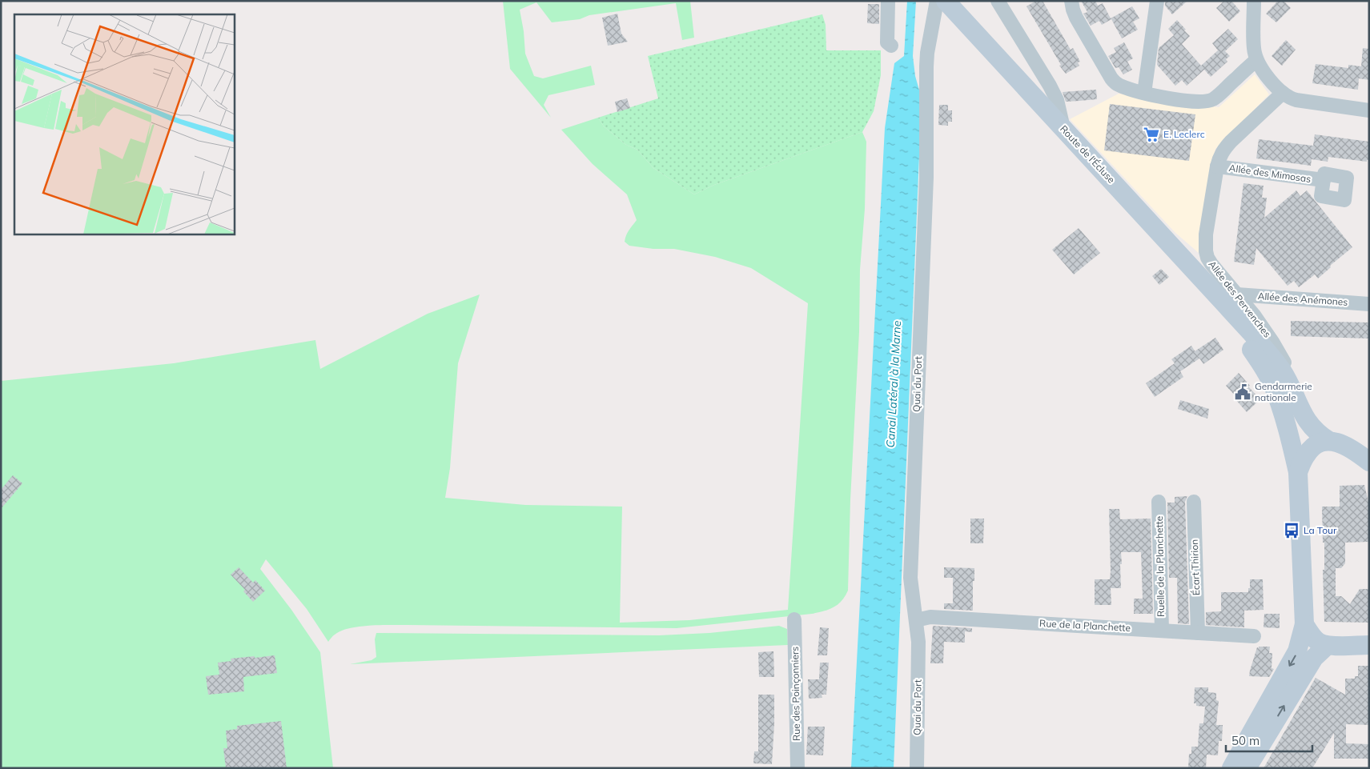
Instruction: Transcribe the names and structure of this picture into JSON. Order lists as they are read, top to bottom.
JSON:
{
  "streets": {
    "main road": ["Route de l'Écluse"],
    "street": [
      "Allée des Mimosas",
      "Allée des Pervenches",
      "Allée des Anémones",
      "Quai du Port",
      "Ruelle de la Planchette",
      "Écart Thirion",
      "Rue de la Planchette",
      "Rue des Poinçonniers"
    ]
  },
  "crossings": [
    ["Route de l'Écluse", "Allée des Pervenches"],
    ["Route de l'Écluse", "Allée des Anémones"],
    ["Allée des Mimosas", "Allée des Pervenches"],
    ["Allée des Pervenches", "Allée des Anémones"],
    ["Quai du Port", "Rue de la Planchette"],
    ["Ruelle de la Planchette", "Rue de la Planchette"],
    ["Écart Thirion", "Rue de la Planchette"]
  ],
  "water": ["Canal Latéral à la Marne"],
  "places": {
    "supermarket": ["E. Leclerc"],
    "public building": ["Gendarmerie nationale"],
    "bus stop": ["La Tour"]
  },
  "scale_bar": "50 m"
}
